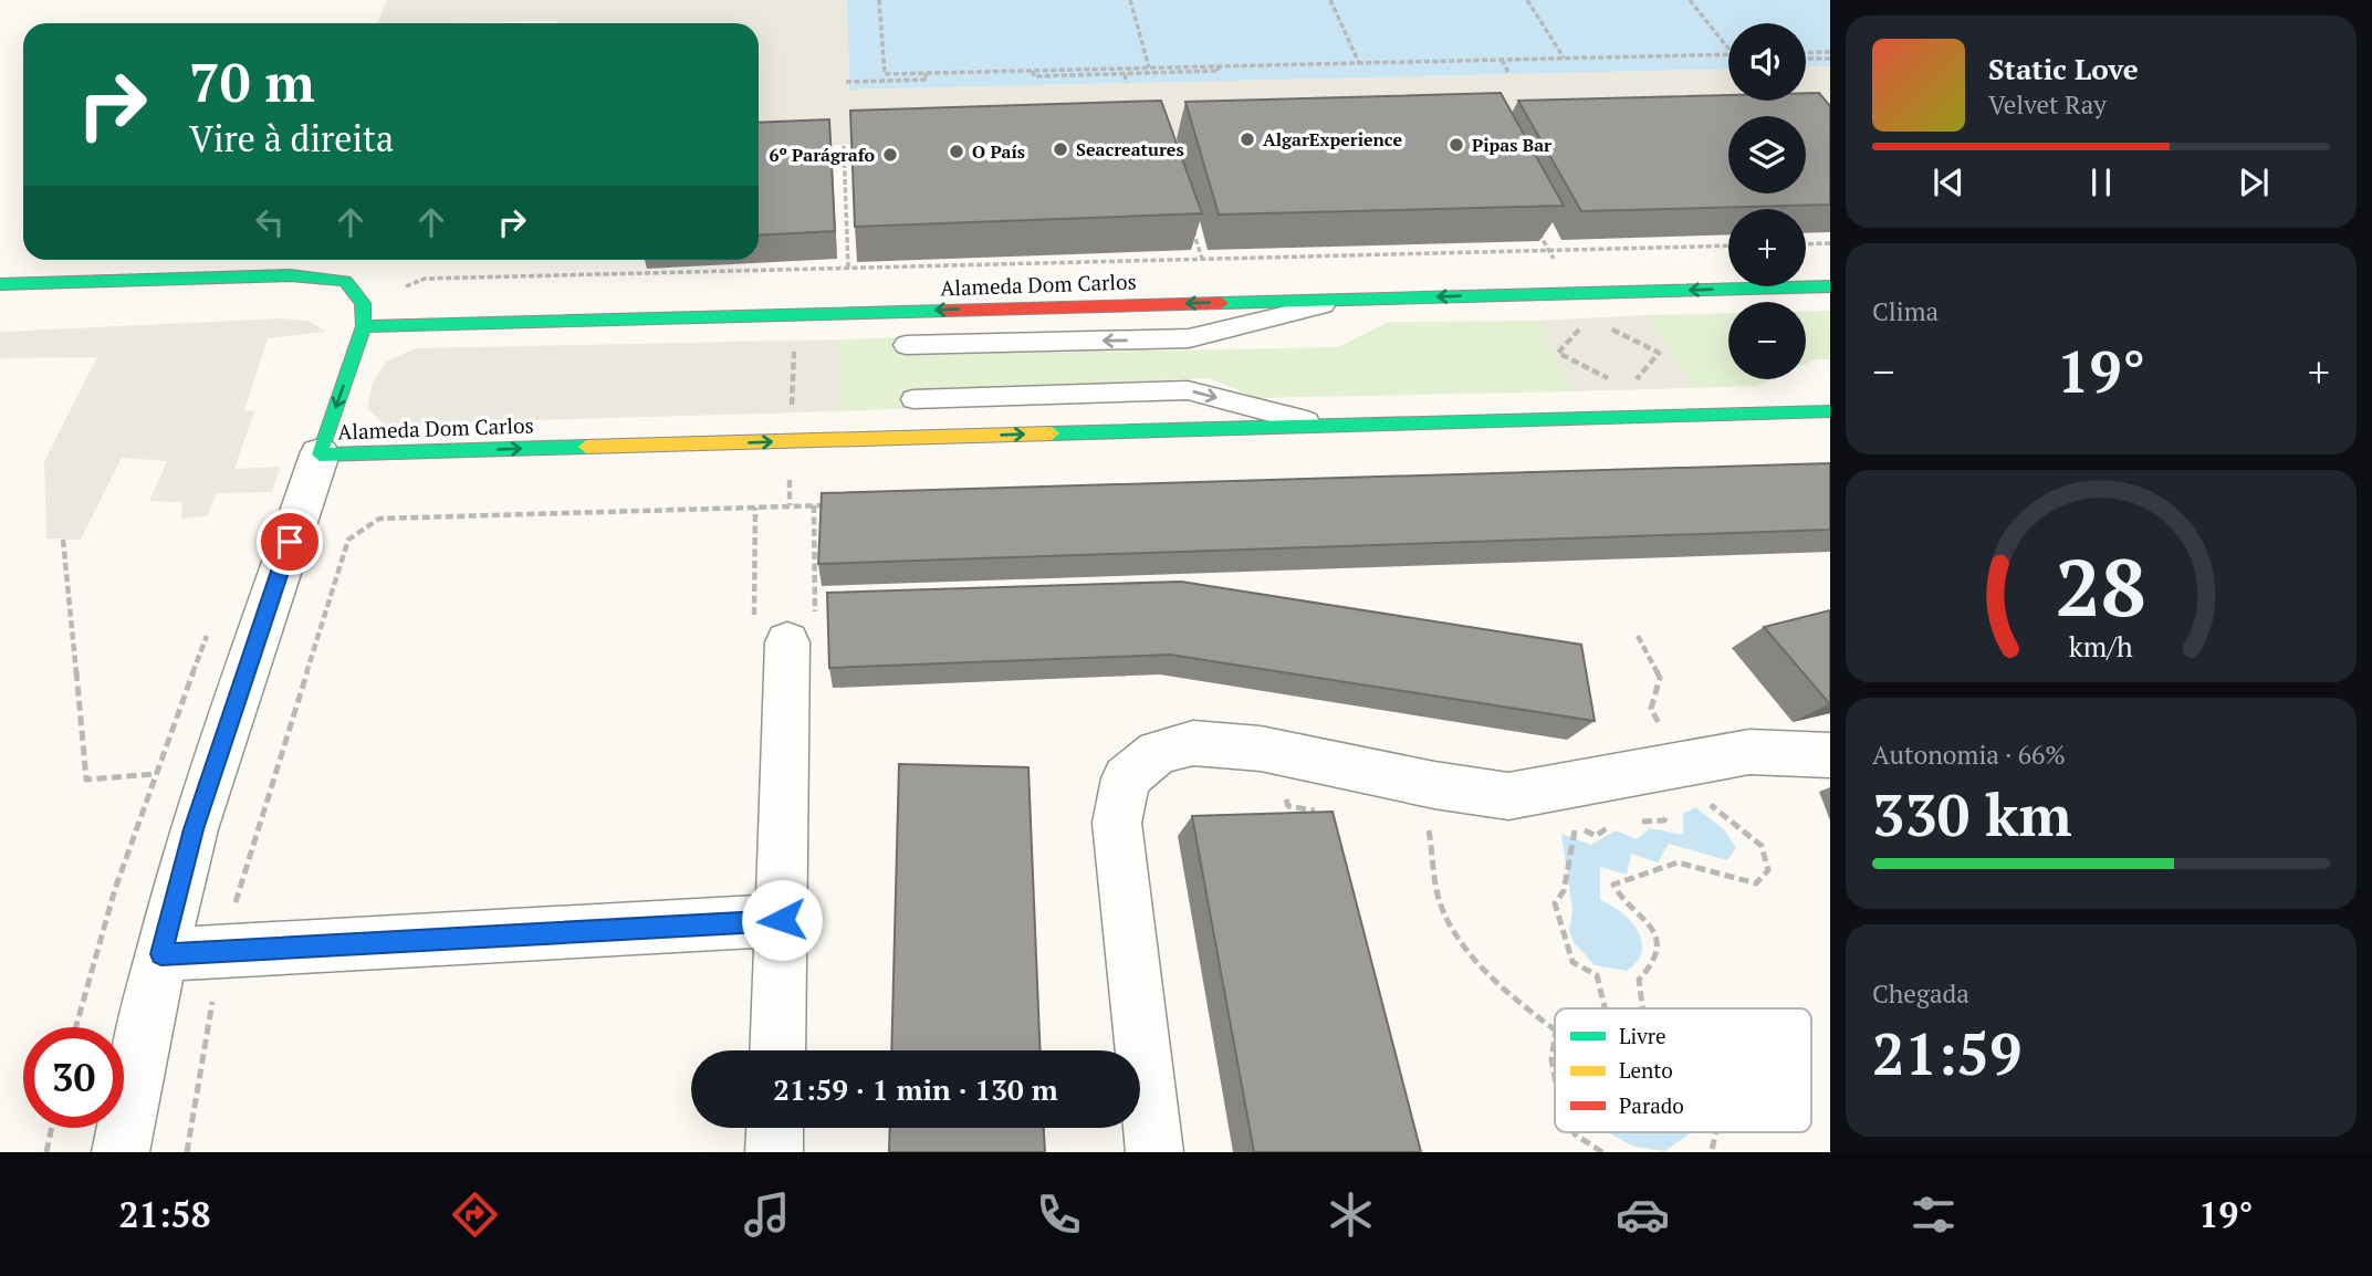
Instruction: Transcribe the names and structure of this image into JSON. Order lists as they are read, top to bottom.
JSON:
{
  "streets": {
    "street": ["Alameda Dom Carlos"]
  },
  "places": [
    "AlgarExperience",
    "Pipas Bar",
    "Seacreatures",
    "O País",
    "6º Parágrafo"
  ],
  "legend": ["Livre", "Lento", "Parado"],
  "page": {
    "map_buttons": ["+", "−"],
    "turn": ["70 m", "Vire à direita"],
    "song": ["Static Love", "Velvet Ray"],
    "tile": [
      "Clima",
      ["Autonomia · 66%", "330 km"],
      ["Chegada", "21:59"]
    ],
    "heat": ["−", "19°", "+"],
    "limit": "30",
    "trip": "21:59 · 1 min · 130 m",
    "tabs": ["21:58", "19°"],
    "gauge": ["28", "km/h"]
  }
}
